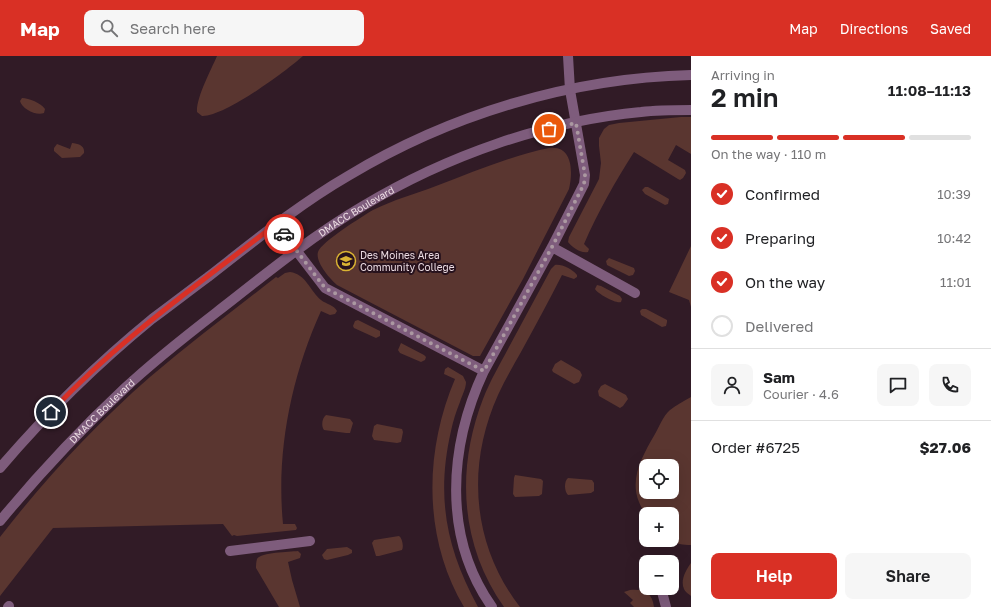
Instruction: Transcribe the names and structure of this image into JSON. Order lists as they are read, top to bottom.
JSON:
{
  "streets": {
    "street": ["DMACC Boulevard"]
  },
  "places": {
    "school or university": ["Des Moines Area Community College"]
  },
  "page": {
    "header": "Map",
    "search": "Search here",
    "nav": ["Map", "Directions", "Saved"],
    "heading": ["2 min", "Arriving in", "11:08–11:13"],
    "panel": [
      "Sam",
      "Courier · 4.6",
      "Order #6725",
      "$27.06"
    ],
    "bar": "On the way · 110 m",
    "list": [
      ["Confirmed", "10:39"],
      ["Preparing", "10:42"],
      ["On the way", "11:01"],
      "Delivered"
    ],
    "map_buttons": ["+", "−"],
    "buttons": ["Help", "Share"]
  }
}
